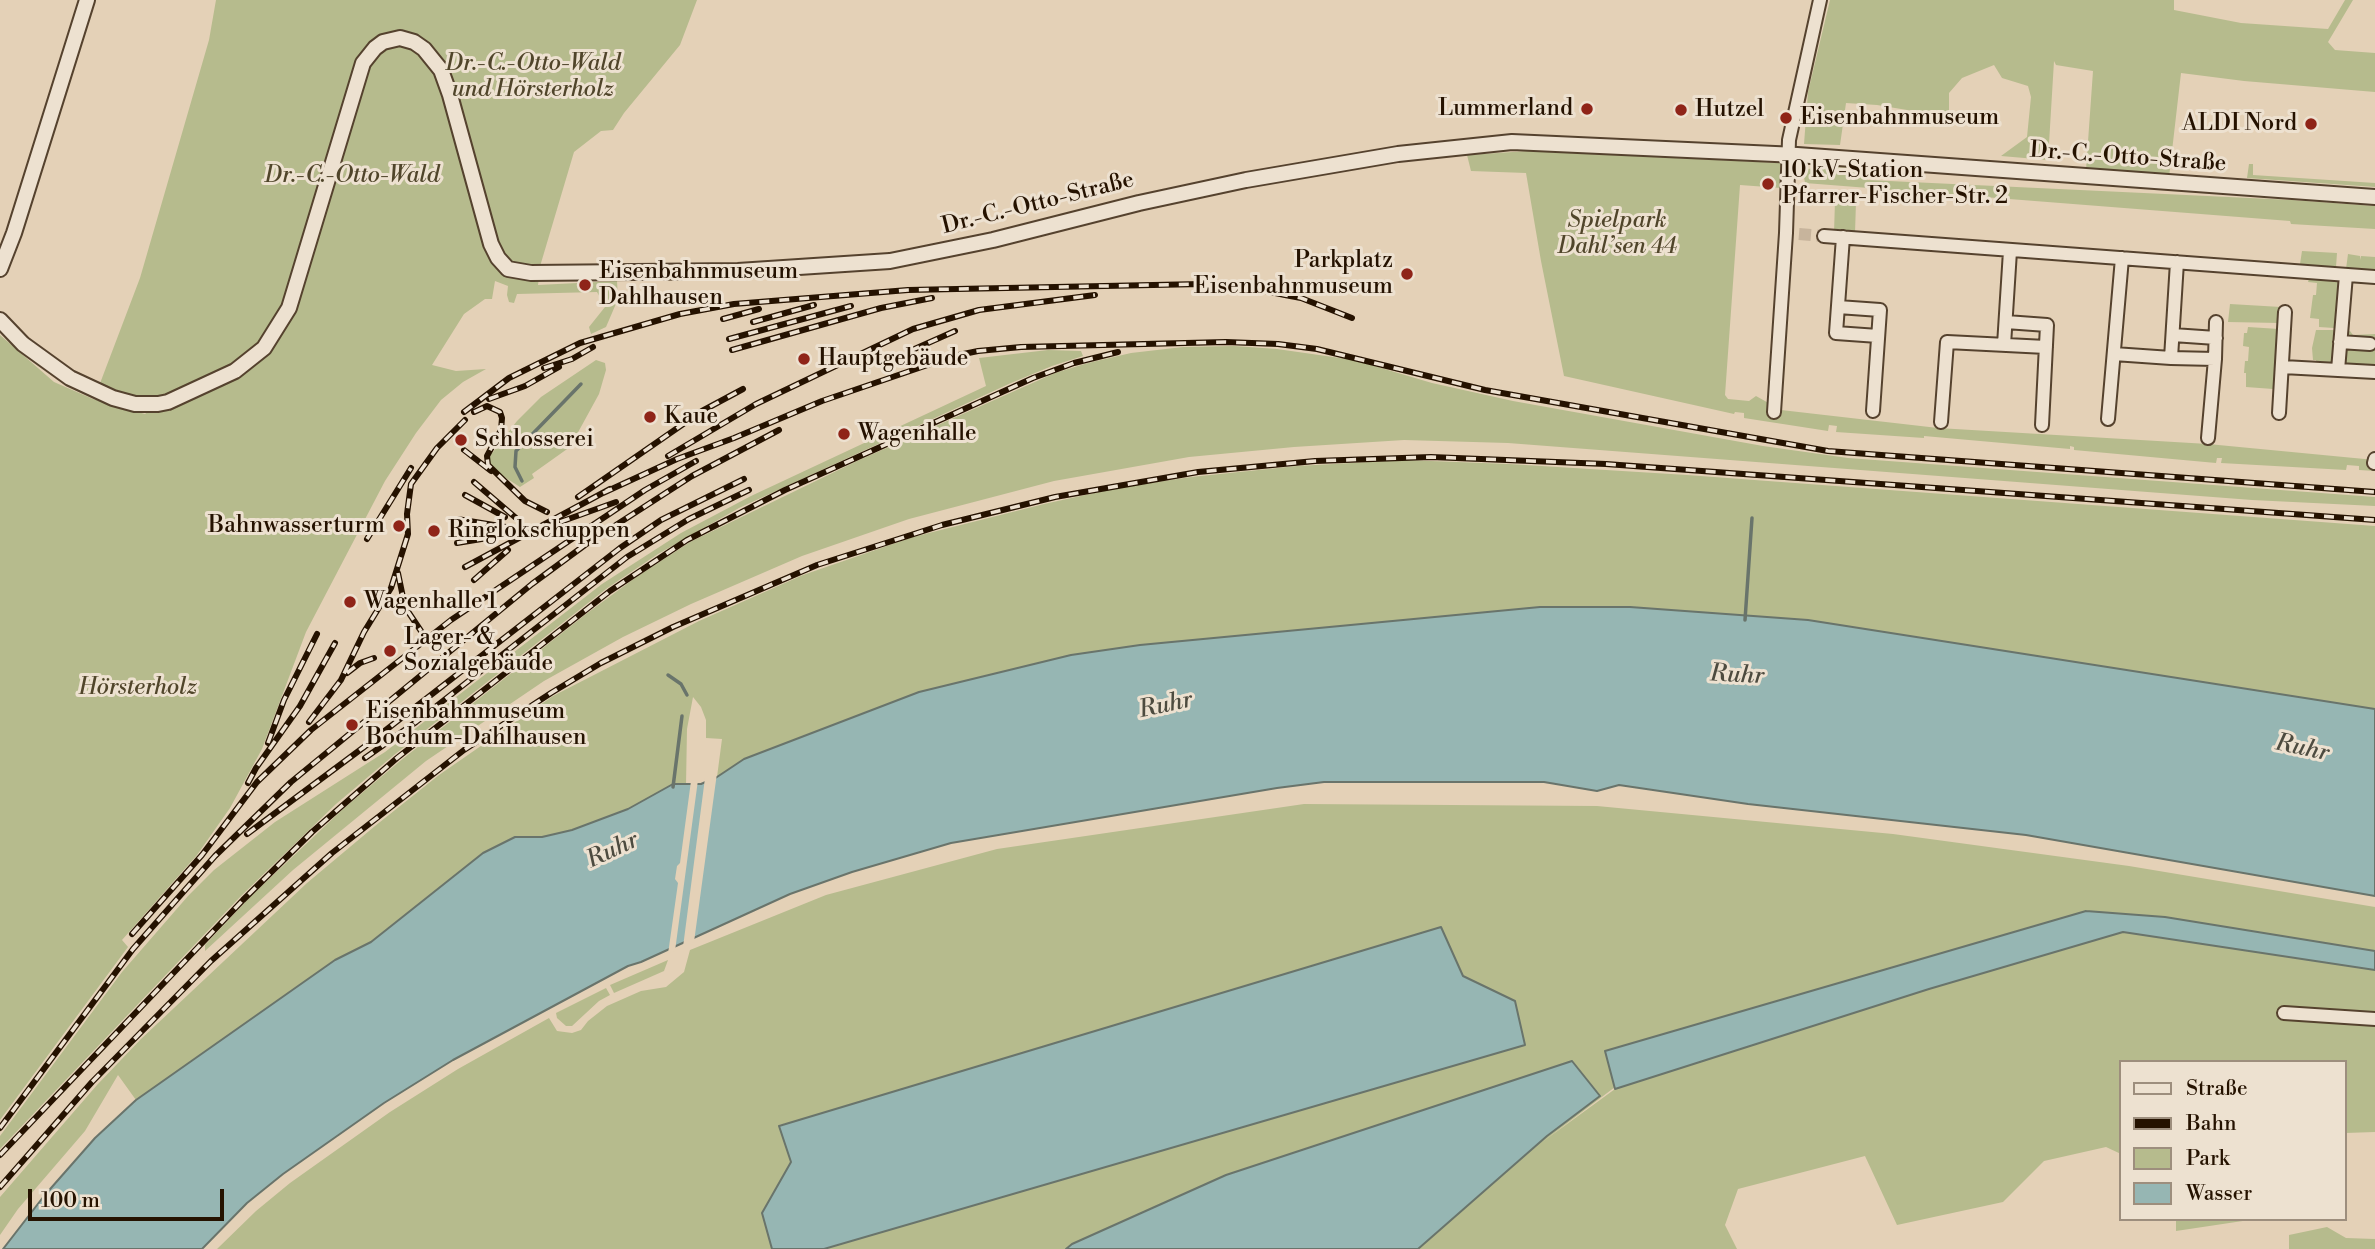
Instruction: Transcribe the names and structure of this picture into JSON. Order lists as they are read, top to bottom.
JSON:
{
  "streets": {
    "street": ["Dr.-C.-Otto-Straße"]
  },
  "water": ["Ruhr"],
  "parks": [
    "Dr.-C.-Otto-Wald und Hörsterholz",
    "Dr.-C.-Otto-Wald",
    "Spielpark Dahl’sen 44",
    "Hörsterholz"
  ],
  "places": [
    "Lummerland",
    "Hutzel",
    "Eisenbahnmuseum",
    "ALDI Nord",
    "10 kV-Station Pfarrer-Fischer-Str. 2",
    "Parkplatz Eisenbahnmuseum",
    "Eisenbahnmuseum Dahlhausen",
    "Hauptgebäude",
    "Kaue",
    "Wagenhalle",
    "Schlosserei",
    "Bahnwasserturm",
    "Ringlokschuppen",
    "Wagenhalle 1",
    "Lager- & Sozialgebäude",
    "Eisenbahnmuseum Bochum-Dahlhausen"
  ],
  "legend": [
    "Straße",
    "Bahn",
    "Park",
    "Wasser"
  ],
  "scale_bar": "100 m"
}
